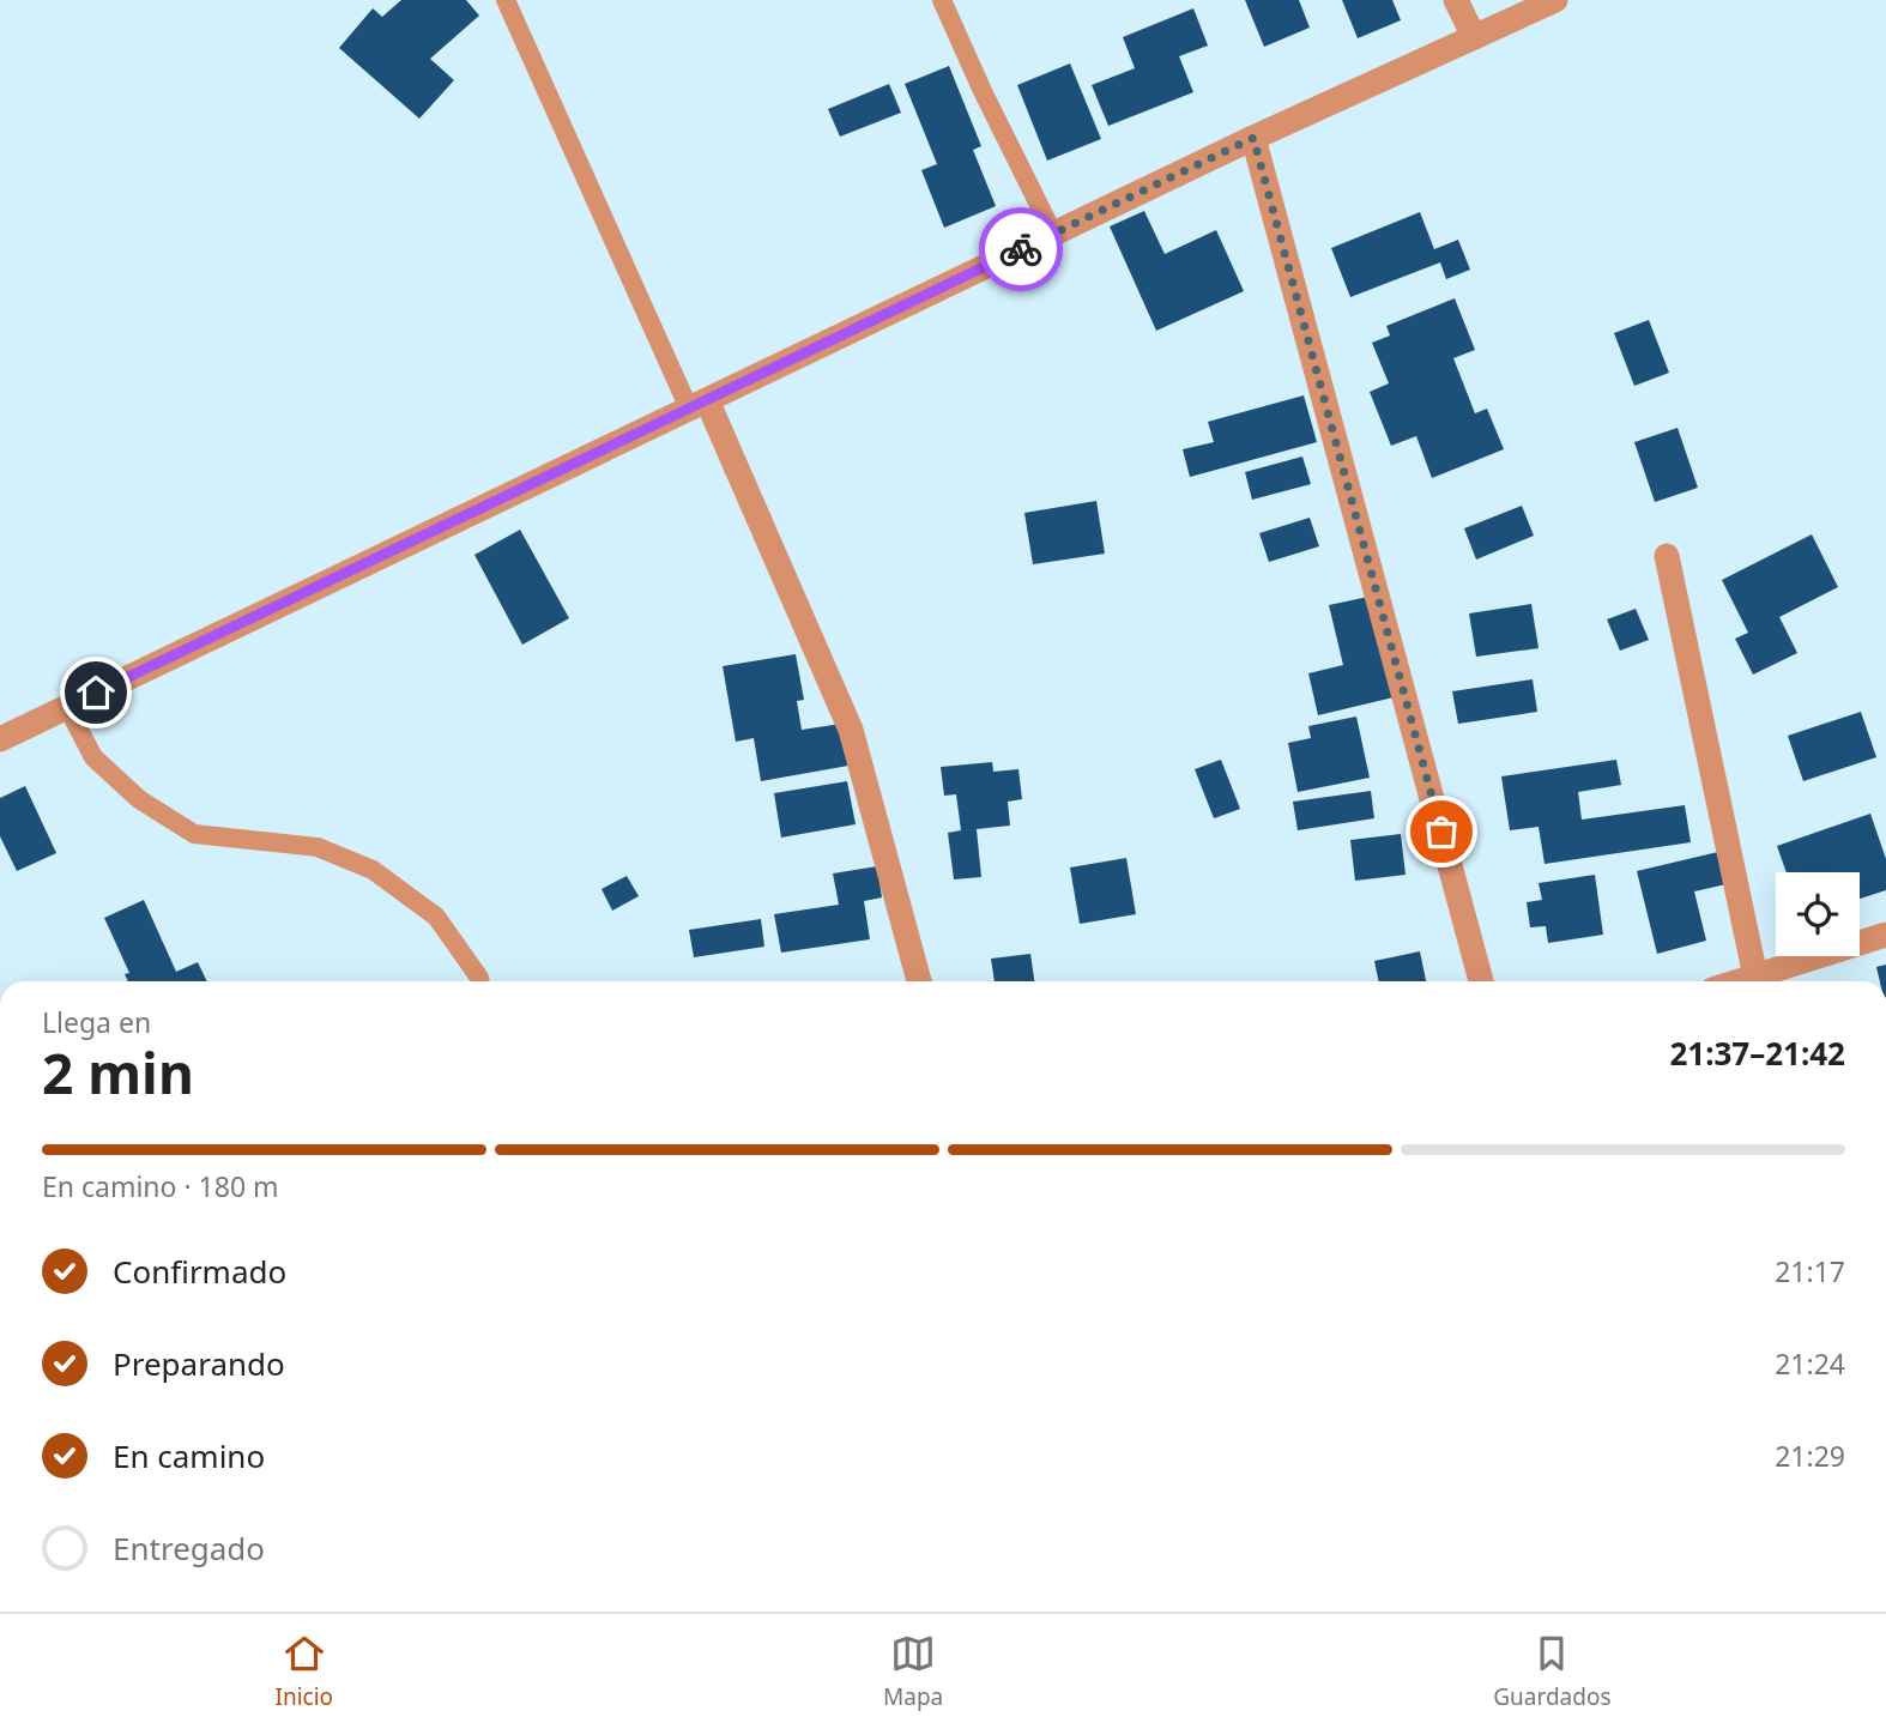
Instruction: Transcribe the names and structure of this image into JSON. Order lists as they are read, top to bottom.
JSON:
{
  "page": {
    "heading": ["2 min", "Llega en", "21:37–21:42"],
    "bar": "En camino · 180 m",
    "list": [
      ["Confirmado", "21:17"],
      ["Preparando", "21:24"],
      ["En camino", "21:29"],
      "Entregado"
    ],
    "tabs": ["Inicio", "Mapa", "Guardados"]
  }
}
